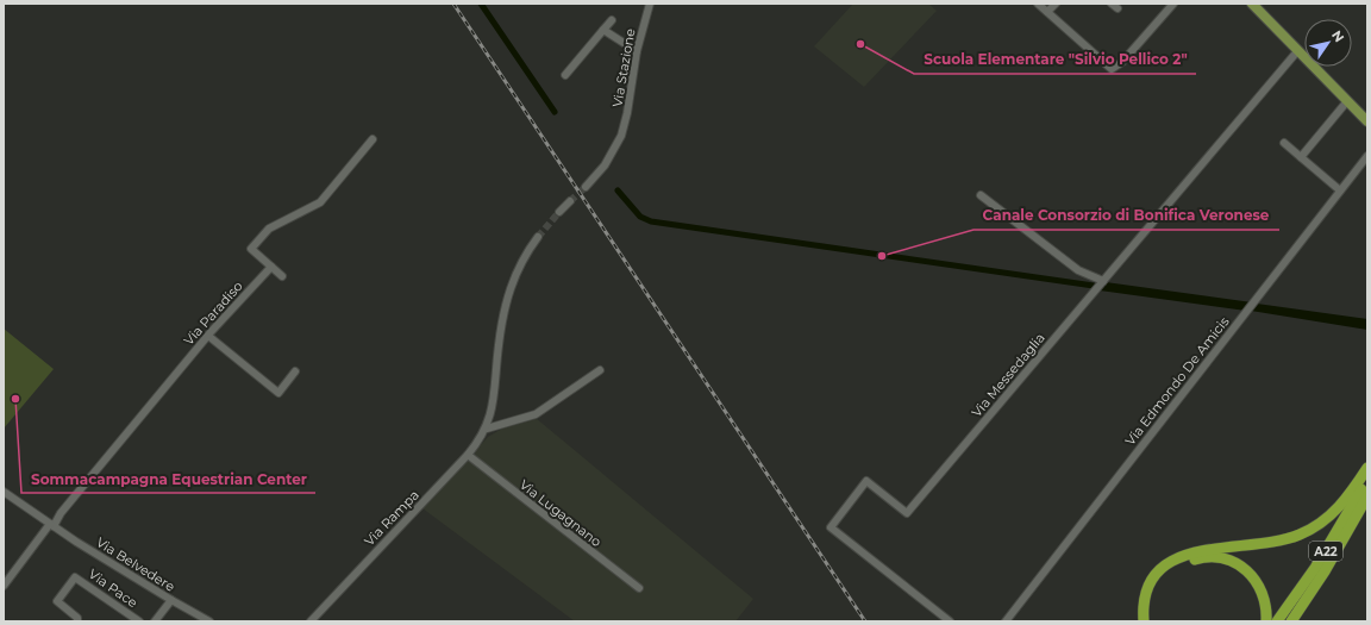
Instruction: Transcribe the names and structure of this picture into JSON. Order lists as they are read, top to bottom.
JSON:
{
  "streets": {
    "highway": ["A22"],
    "street": [
      "Via Stazione",
      "Via Paradiso",
      "Via Messedaglia",
      "Via Edmondo De Amicis",
      "Via Lugagnano",
      "Via Rampa",
      "Via Belvedere",
      "Via Pace"
    ]
  },
  "crossings": [
    ["Via Paradiso", "Via Belvedere"],
    ["Via Lugagnano", "Via Rampa"]
  ],
  "places": ["Scuola Elementare \"Silvio Pellico 2\"", "Canale Consorzio di Bonifica Veronese", "Sommacampagna Equestrian Center"],
  "north": "top right"
}
